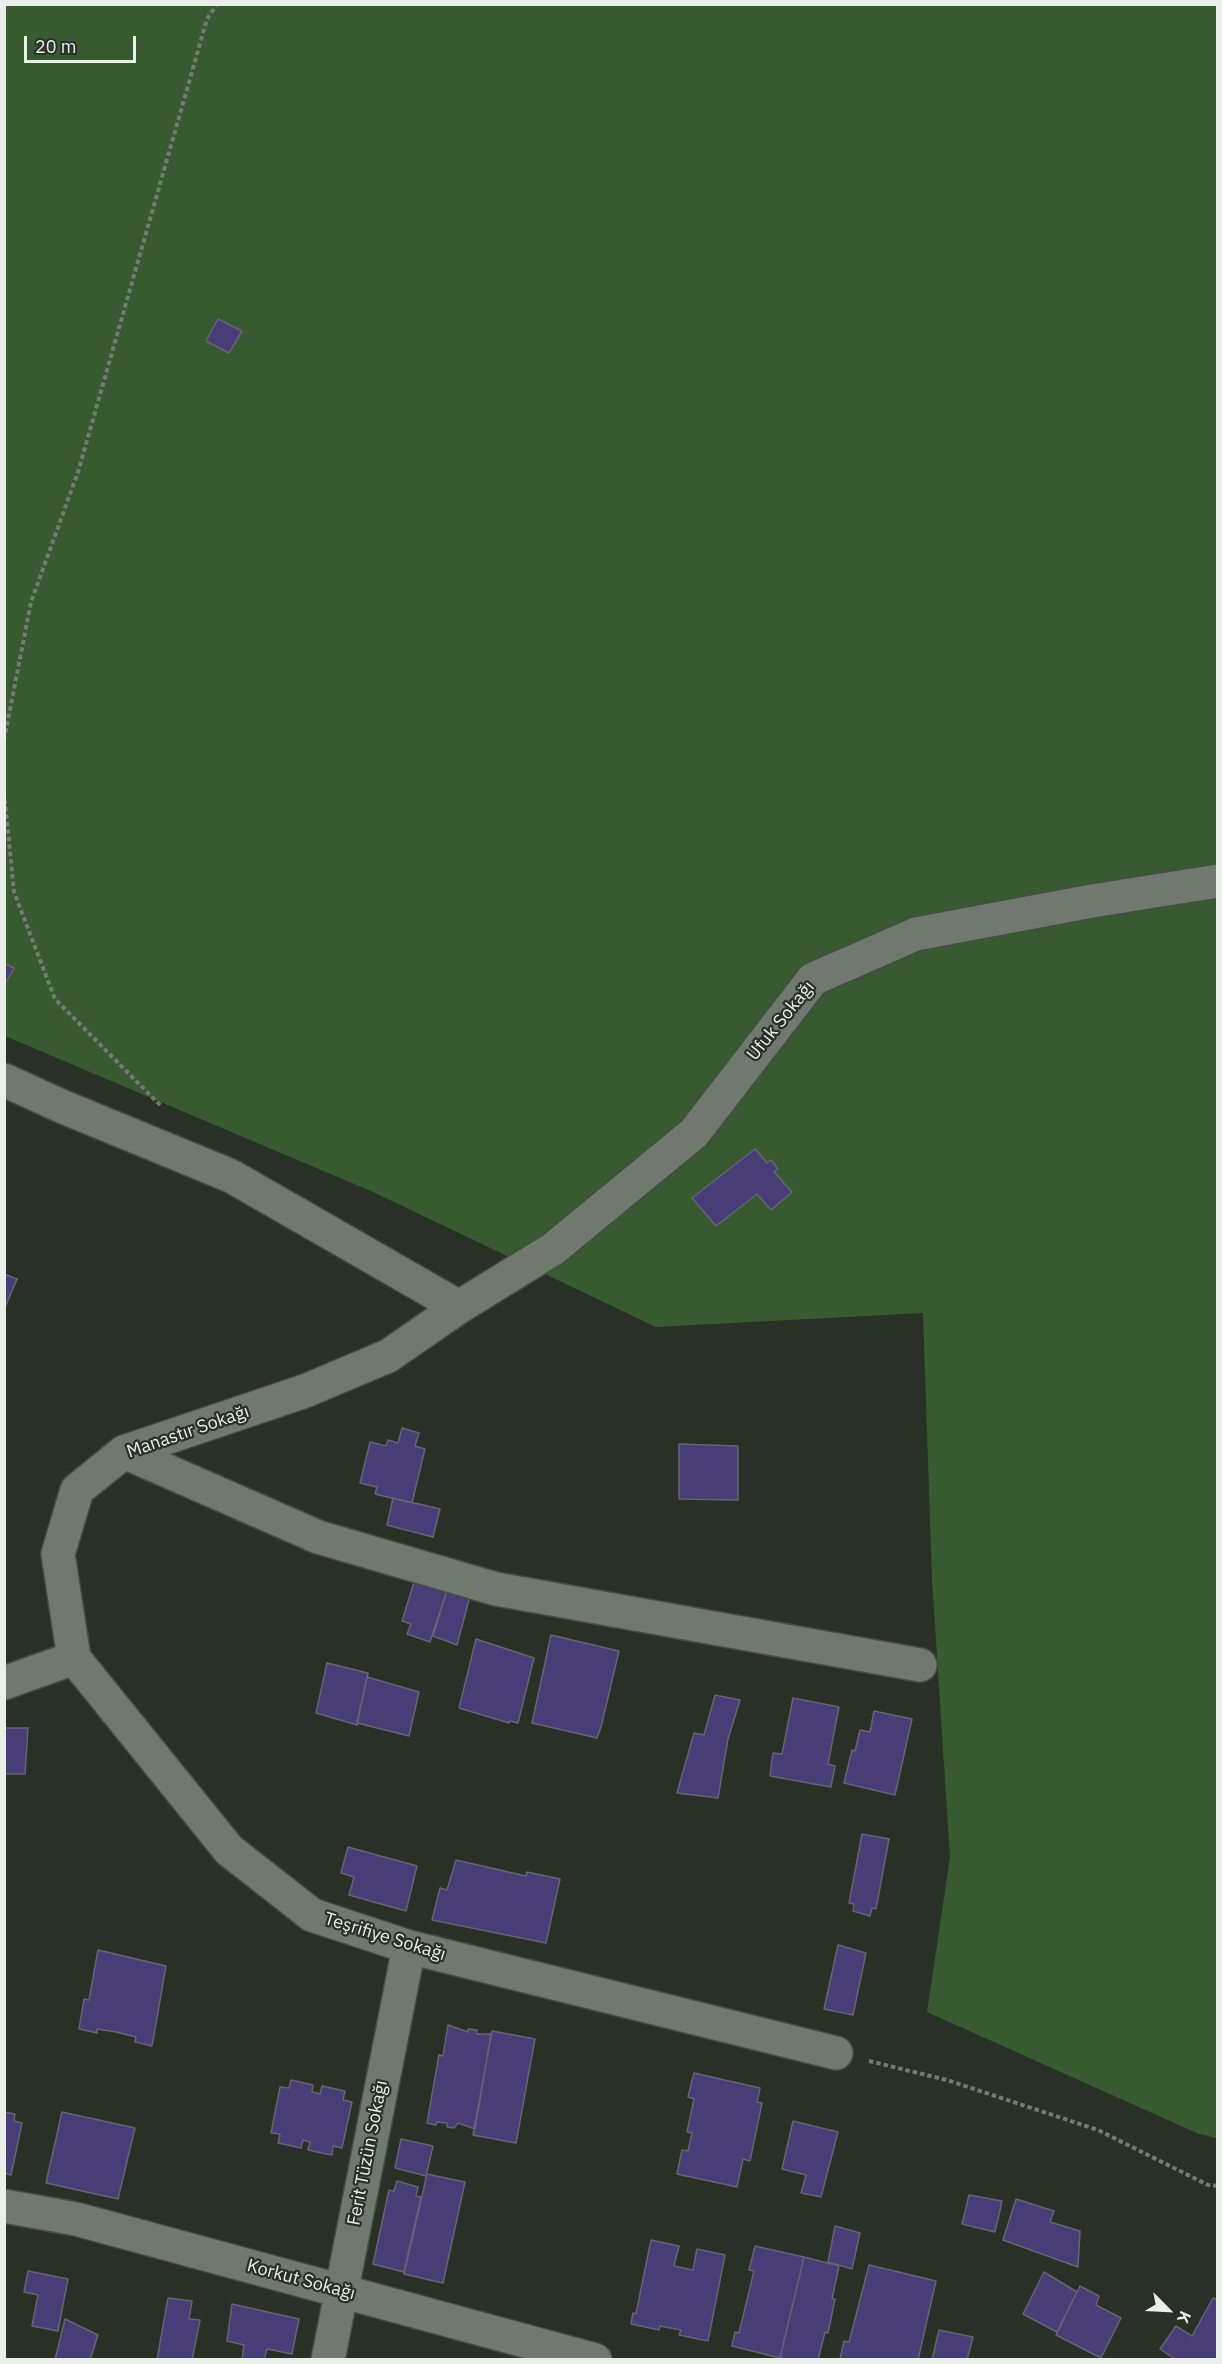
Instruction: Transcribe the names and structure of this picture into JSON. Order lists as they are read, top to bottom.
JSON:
{
  "streets": {
    "street": [
      "Ufuk Sokağı",
      "Manastır Sokağı",
      "Teşrifiye Sokağı",
      "Ferit Tüzün Sokağı",
      "Korkut Sokağı"
    ]
  },
  "crossings": [
    ["Ufuk Sokağı", "Manastır Sokağı"],
    ["Manastır Sokağı", "Teşrifiye Sokağı"],
    ["Teşrifiye Sokağı", "Ferit Tüzün Sokağı"],
    ["Ferit Tüzün Sokağı", "Korkut Sokağı"]
  ],
  "scale_bar": "20 m",
  "north": "bottom right"
}
